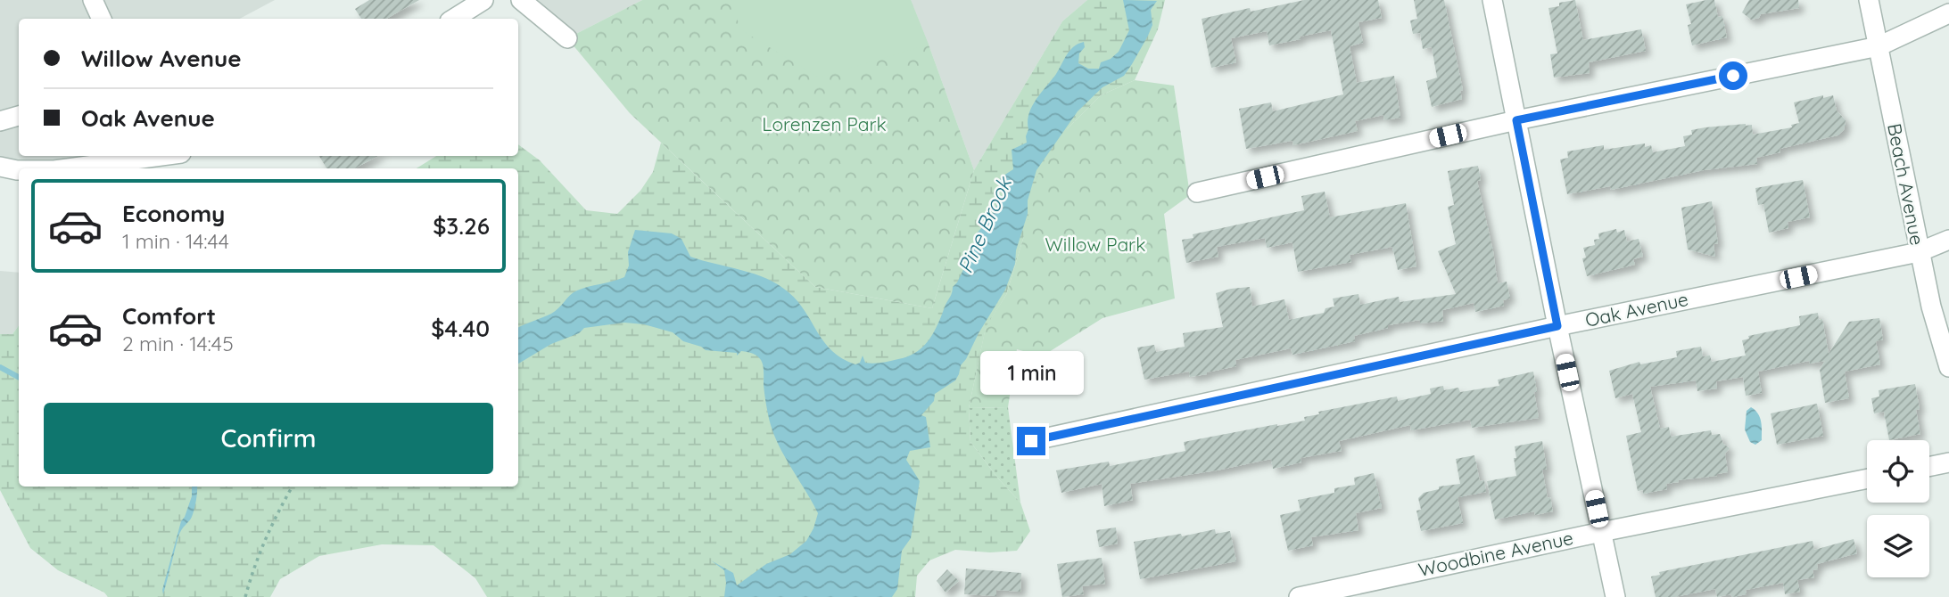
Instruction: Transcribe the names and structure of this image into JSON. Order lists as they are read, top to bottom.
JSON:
{
  "streets": {
    "street": ["Beach Avenue", "Oak Avenue", "Woodbine Avenue"]
  },
  "crossings": [
    ["Beach Avenue", "Oak Avenue"]
  ],
  "water": ["Pine Brook"],
  "parks": ["Lorenzen Park", "Willow Park"],
  "page": {
    "banner": ["Willow Avenue", "Oak Avenue"],
    "list": [
      {
        "name": "Economy",
        "note": "1 min · 14:44",
        "value": "$3.26"
      },
      {
        "name": "Comfort",
        "note": "2 min · 14:45",
        "value": "$4.40"
      }
    ],
    "bubble": "1 min",
    "buttons": "Confirm"
  }
}
